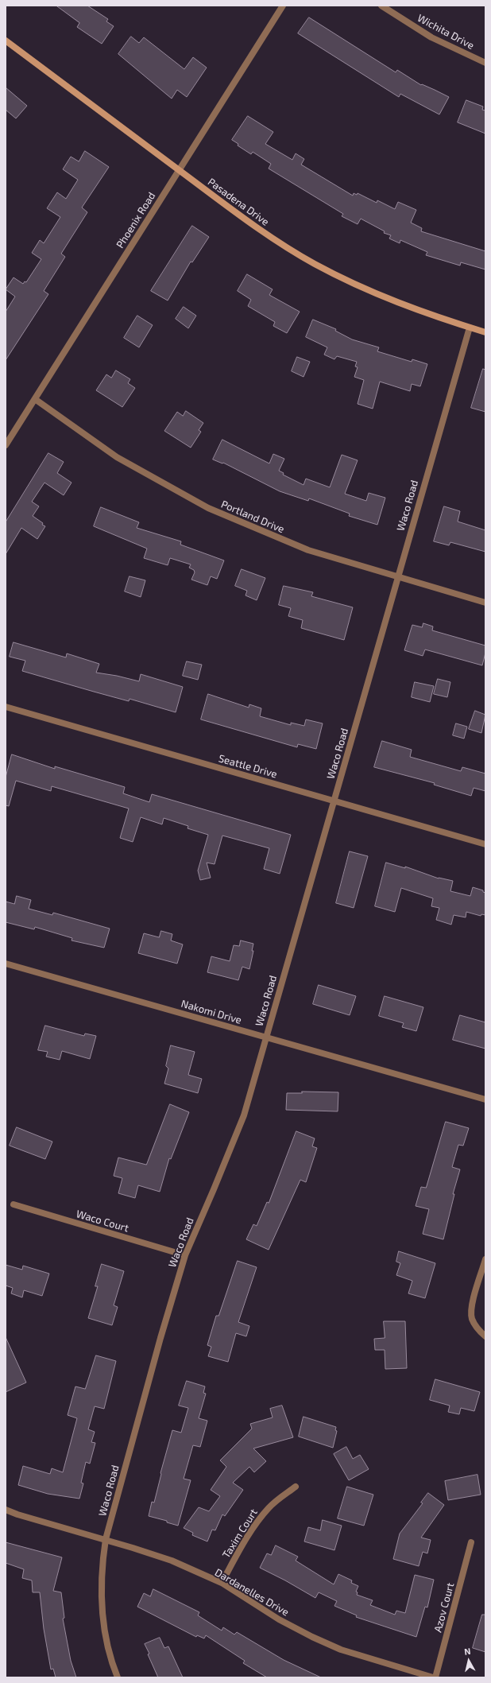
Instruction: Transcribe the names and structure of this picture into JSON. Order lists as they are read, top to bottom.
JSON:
{
  "streets": {
    "street": [
      "Wichita Drive",
      "Pasadena Drive",
      "Phoenix Road",
      "Waco Road",
      "Portland Drive",
      "Seattle Drive",
      "Nakomi Drive",
      "Waco Court",
      "Taxim Court",
      "Dardanelles Drive",
      "Azov Court"
    ]
  },
  "crossings": [
    ["Pasadena Drive", "Phoenix Road"],
    ["Pasadena Drive", "Waco Road"],
    ["Phoenix Road", "Portland Drive"],
    ["Waco Road", "Portland Drive"],
    ["Waco Road", "Seattle Drive"],
    ["Waco Road", "Nakomi Drive"],
    ["Waco Road", "Waco Court"],
    ["Waco Road", "Dardanelles Drive"],
    ["Taxim Court", "Dardanelles Drive"]
  ],
  "north": "top"
}
